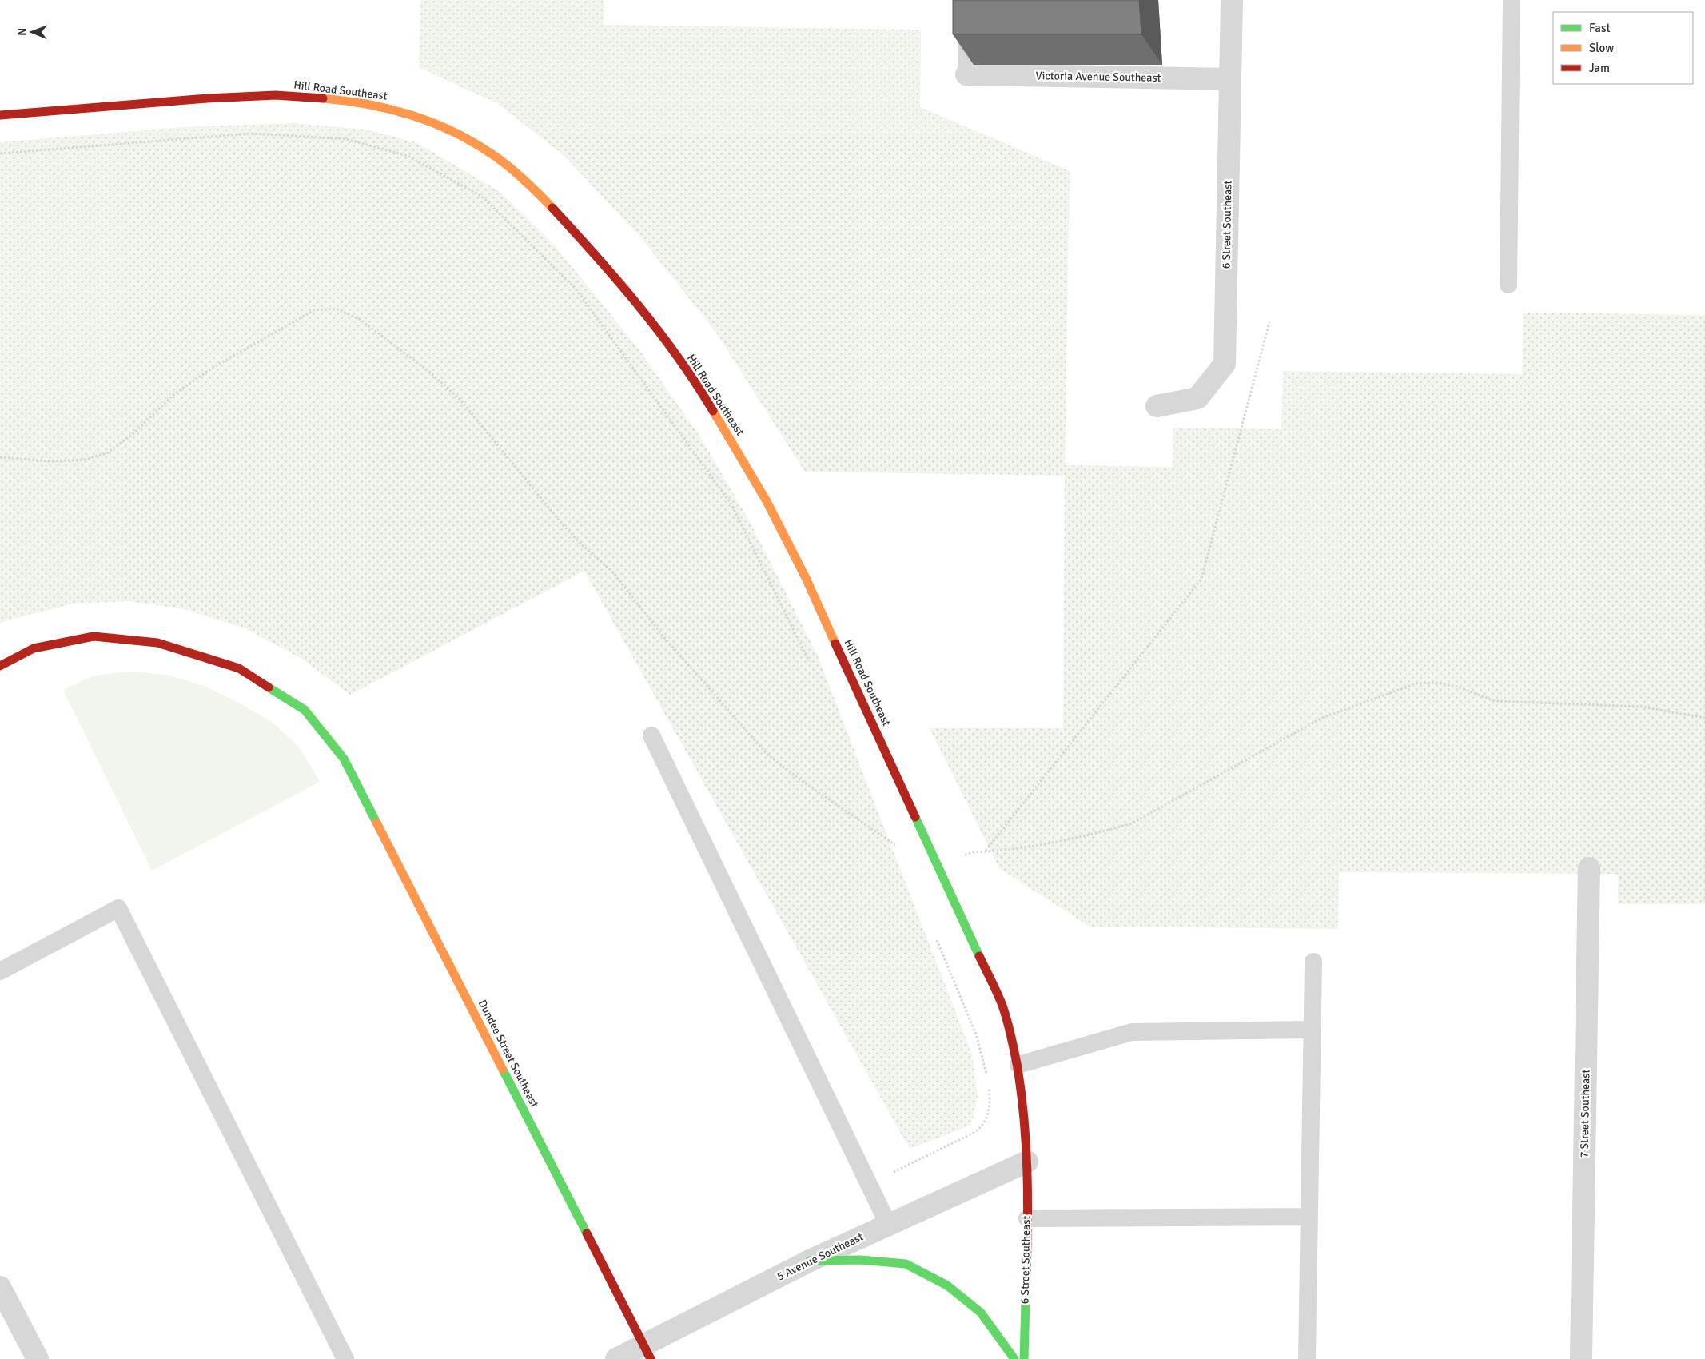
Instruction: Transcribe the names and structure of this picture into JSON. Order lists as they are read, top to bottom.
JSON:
{
  "streets": {
    "street": [
      "Victoria Avenue Southeast",
      "Hill Road Southeast",
      "6 Street Southeast",
      "Dundee Street Southeast",
      "7 Street Southeast",
      "5 Avenue Southeast"
    ]
  },
  "crossings": [
    ["Victoria Avenue Southeast", "6 Street Southeast"],
    ["Hill Road Southeast", "6 Street Southeast"],
    ["Hill Road Southeast", "5 Avenue Southeast"],
    ["6 Street Southeast", "5 Avenue Southeast"],
    ["Dundee Street Southeast", "5 Avenue Southeast"]
  ],
  "legend": ["Fast", "Slow", "Jam"],
  "north": "left"
}
